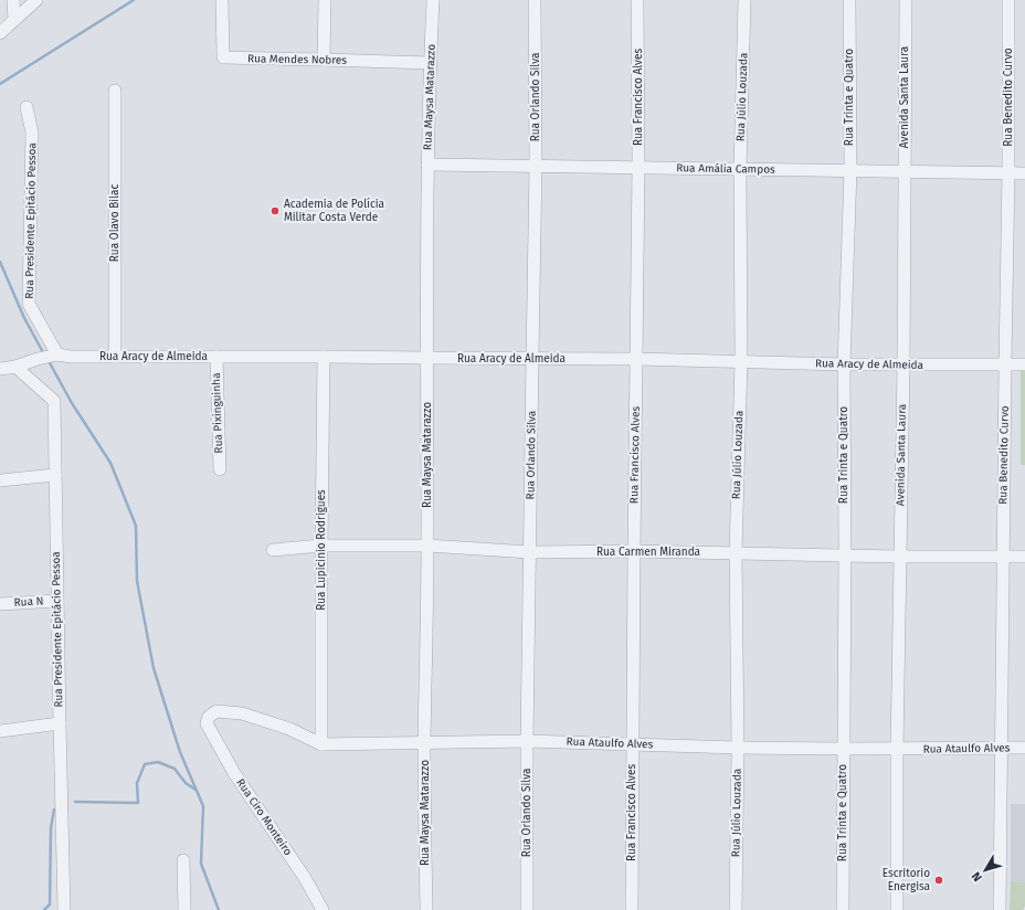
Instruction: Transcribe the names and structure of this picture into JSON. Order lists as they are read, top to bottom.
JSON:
{
  "streets": {
    "street": [
      "Rua Mendes Nobres",
      "Rua Maysa Matarazzo",
      "Rua Orlando Silva",
      "Rua Francisco Alves",
      "Rua Júlio Louzada",
      "Rua Trinta e Quatro",
      "Avenida Santa Laura",
      "Rua Benedito Curvo",
      "Rua Amália Campos",
      "Rua Presidente Epitácio Pessoa",
      "Rua Olavo Bilac",
      "Rua Aracy de Almeida",
      "Rua Pixinguinha",
      "Rua Lupicinio Rodrigues",
      "Rua Carmen Miranda",
      "Rua N",
      "Rua Ataulfo Alves",
      "Rua Ciro Monteiro"
    ]
  },
  "crossings": [
    ["Rua Mendes Nobres", "Rua Maysa Matarazzo"],
    ["Rua Maysa Matarazzo", "Rua Amália Campos"],
    ["Rua Maysa Matarazzo", "Rua Aracy de Almeida"],
    ["Rua Maysa Matarazzo", "Rua Carmen Miranda"],
    ["Rua Maysa Matarazzo", "Rua Ataulfo Alves"],
    ["Rua Orlando Silva", "Rua Amália Campos"],
    ["Rua Orlando Silva", "Rua Aracy de Almeida"],
    ["Rua Orlando Silva", "Rua Carmen Miranda"],
    ["Rua Orlando Silva", "Rua Ataulfo Alves"],
    ["Rua Francisco Alves", "Rua Amália Campos"],
    ["Rua Francisco Alves", "Rua Aracy de Almeida"],
    ["Rua Francisco Alves", "Rua Carmen Miranda"],
    ["Rua Francisco Alves", "Rua Ataulfo Alves"],
    ["Rua Júlio Louzada", "Rua Amália Campos"],
    ["Rua Júlio Louzada", "Rua Aracy de Almeida"],
    ["Rua Júlio Louzada", "Rua Carmen Miranda"],
    ["Rua Júlio Louzada", "Rua Ataulfo Alves"],
    ["Rua Trinta e Quatro", "Rua Amália Campos"],
    ["Rua Trinta e Quatro", "Rua Aracy de Almeida"],
    ["Rua Trinta e Quatro", "Rua Carmen Miranda"],
    ["Rua Trinta e Quatro", "Rua Ataulfo Alves"],
    ["Avenida Santa Laura", "Rua Amália Campos"],
    ["Avenida Santa Laura", "Rua Aracy de Almeida"],
    ["Avenida Santa Laura", "Rua Carmen Miranda"],
    ["Avenida Santa Laura", "Rua Ataulfo Alves"],
    ["Rua Benedito Curvo", "Rua Amália Campos"],
    ["Rua Benedito Curvo", "Rua Aracy de Almeida"],
    ["Rua Benedito Curvo", "Rua Carmen Miranda"],
    ["Rua Benedito Curvo", "Rua Ataulfo Alves"],
    ["Rua Presidente Epitácio Pessoa", "Rua Aracy de Almeida"],
    ["Rua Presidente Epitácio Pessoa", "Rua N"],
    ["Rua Olavo Bilac", "Rua Aracy de Almeida"],
    ["Rua Aracy de Almeida", "Rua Pixinguinha"],
    ["Rua Aracy de Almeida", "Rua Lupicinio Rodrigues"],
    ["Rua Lupicinio Rodrigues", "Rua Carmen Miranda"],
    ["Rua Lupicinio Rodrigues", "Rua Ataulfo Alves"],
    ["Rua Ataulfo Alves", "Rua Ciro Monteiro"]
  ],
  "places": ["Academia de Polícia Militar Costa Verde", "Escritorio Energisa"],
  "north": "bottom left"
}
